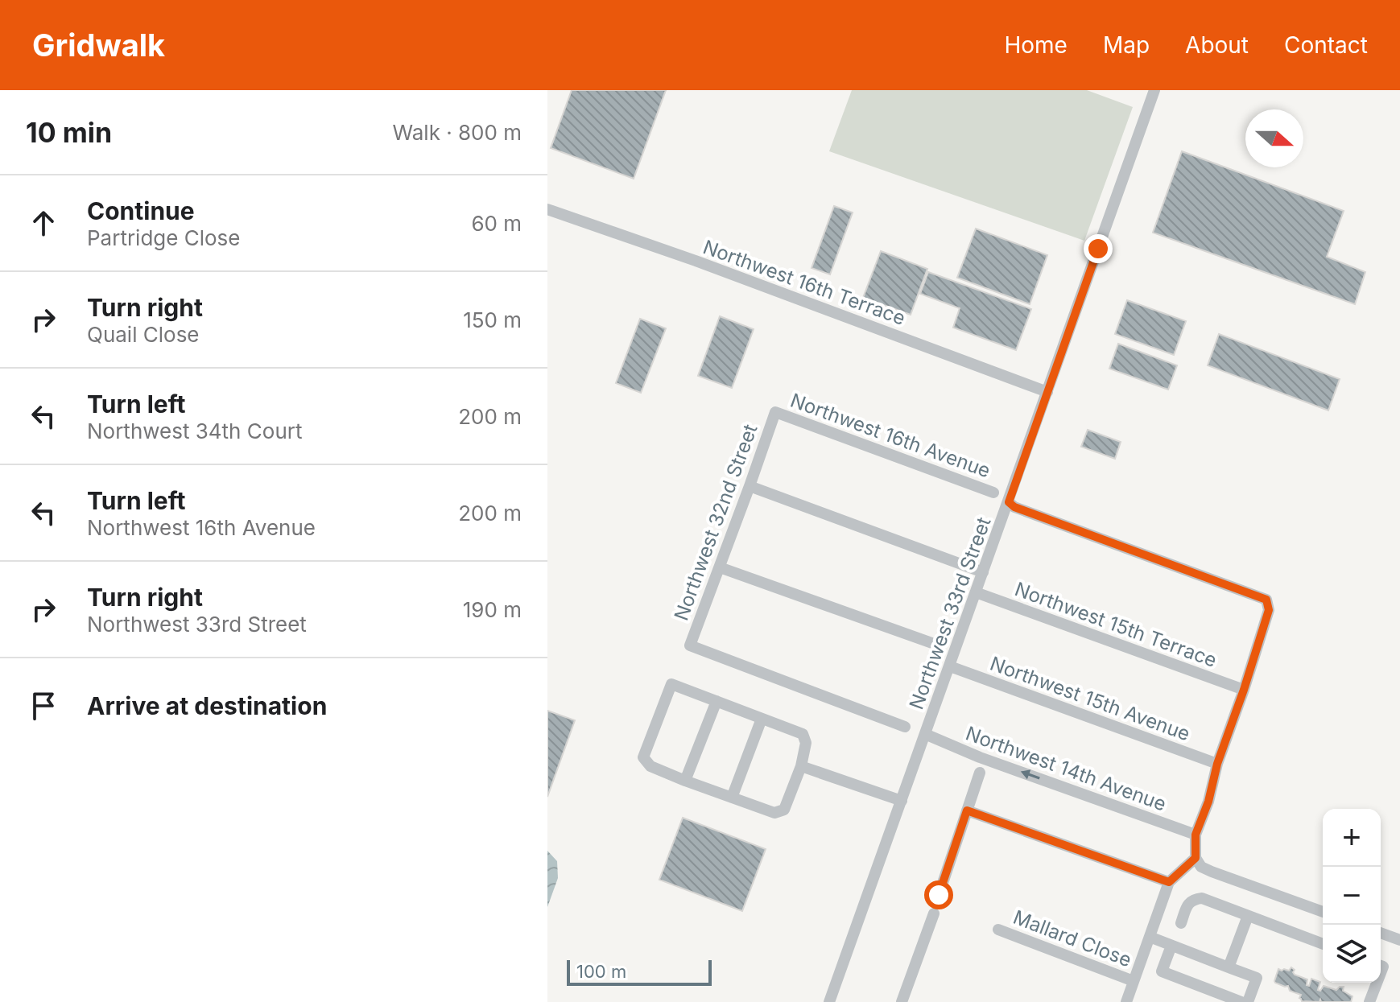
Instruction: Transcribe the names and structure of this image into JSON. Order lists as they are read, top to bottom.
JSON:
{
  "streets": {
    "street": [
      "Northwest 16th Terrace",
      "Northwest 16th Avenue",
      "Northwest 32nd Street",
      "Northwest 33rd Street",
      "Northwest 15th Terrace",
      "Northwest 15th Avenue",
      "Northwest 14th Avenue",
      "Mallard Close"
    ]
  },
  "crossings": [
    ["Northwest 16th Terrace", "Northwest 33rd Street"],
    ["Northwest 16th Avenue", "Northwest 32nd Street"],
    ["Northwest 33rd Street", "Northwest 15th Terrace"],
    ["Northwest 33rd Street", "Northwest 15th Avenue"],
    ["Northwest 33rd Street", "Northwest 14th Avenue"]
  ],
  "scale_bar": "100 m",
  "north": "right",
  "page": {
    "header": "Gridwalk",
    "nav": [
      "Home",
      "Map",
      "About",
      "Contact"
    ],
    "heading": ["10 min", "Walk · 800 m"],
    "list": [
      ["Continue", "Partridge Close", "60 m"],
      ["Turn right", "Quail Close", "150 m"],
      ["Turn left", "Northwest 34th Court", "200 m"],
      ["Turn left", "Northwest 16th Avenue", "200 m"],
      ["Turn right", "Northwest 33rd Street", "190 m"],
      "Arrive at destination"
    ],
    "map_buttons": ["+", "−"],
    "scale": "100 m"
  }
}
